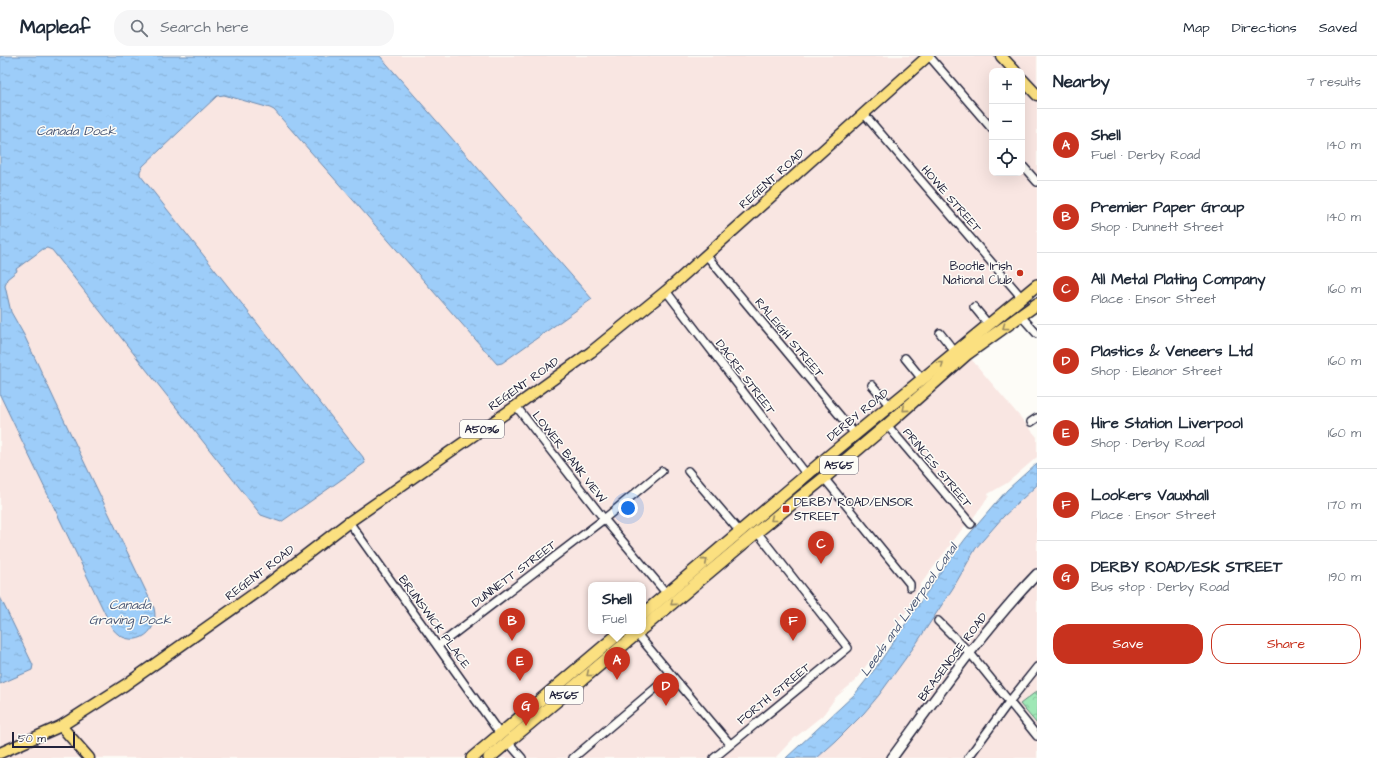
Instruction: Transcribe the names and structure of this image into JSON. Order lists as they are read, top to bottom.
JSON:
{
  "streets": {
    "highway": ["DERBY ROAD", "A565"],
    "main road": ["REGENT ROAD", "A5036", "BRASENOSE ROAD"],
    "street": [
      "HOWE STREET",
      "RALEIGH STREET",
      "DACRE STREET",
      "LOWER BANK VIEW",
      "PRINCES STREET",
      "DUNNETT STREET",
      "BRUNSWICK PLACE",
      "FORTH STREET"
    ]
  },
  "crossings": [
    ["REGENT ROAD", "HOWE STREET"],
    ["REGENT ROAD", "RALEIGH STREET"],
    ["REGENT ROAD", "DACRE STREET"],
    ["REGENT ROAD", "LOWER BANK VIEW"],
    ["REGENT ROAD", "BRUNSWICK PLACE"],
    ["HOWE STREET", "DERBY ROAD"],
    ["RALEIGH STREET", "DERBY ROAD"],
    ["DACRE STREET", "DERBY ROAD"],
    ["DERBY ROAD", "LOWER BANK VIEW"],
    ["LOWER BANK VIEW", "DUNNETT STREET"],
    ["A565", "PRINCES STREET"],
    ["A565", "BRUNSWICK PLACE"],
    ["A565", "FORTH STREET"],
    ["DUNNETT STREET", "BRUNSWICK PLACE"]
  ],
  "water": ["Canada Dock", "Canada Graving Dock", "Leeds and Liverpool Canal"],
  "places": {
    "other": ["Bootle Irish National Club"],
    "transit": ["DERBY ROAD/ENSOR STREET"]
  },
  "scale_bar": "50 m",
  "page": {
    "header": "Mapleaf",
    "search": "Search here",
    "nav": ["Map", "Directions", "Saved"],
    "heading": ["Nearby", "7 results"],
    "map_buttons": ["+", "−"],
    "list": [
      {
        "mark": "A",
        "name": "Shell",
        "note": "Fuel · Derby Road",
        "value": "140 m"
      },
      {
        "mark": "B",
        "name": "Premier Paper Group",
        "note": "Shop · Dunnett Street",
        "value": "140 m"
      },
      {
        "mark": "C",
        "name": "All Metal Plating Company",
        "note": "Place · Ensor Street",
        "value": "160 m"
      },
      {
        "mark": "D",
        "name": "Plastics & Veneers Ltd",
        "note": "Shop · Eleanor Street",
        "value": "160 m"
      },
      {
        "mark": "E",
        "name": "Hire Station Liverpool",
        "note": "Shop · Derby Road",
        "value": "160 m"
      },
      {
        "mark": "F",
        "name": "Lookers Vauxhall",
        "note": "Place · Ensor Street",
        "value": "170 m"
      },
      {
        "mark": "G",
        "name": "DERBY ROAD/ESK STREET",
        "note": "Bus stop · Derby Road",
        "value": "190 m"
      }
    ],
    "pins": [
      "C",
      "B",
      "F",
      "A",
      "E",
      "D",
      "G"
    ],
    "popup": ["Shell", "Fuel"],
    "buttons": ["Save", "Share"],
    "scale": "50 m"
  }
}
